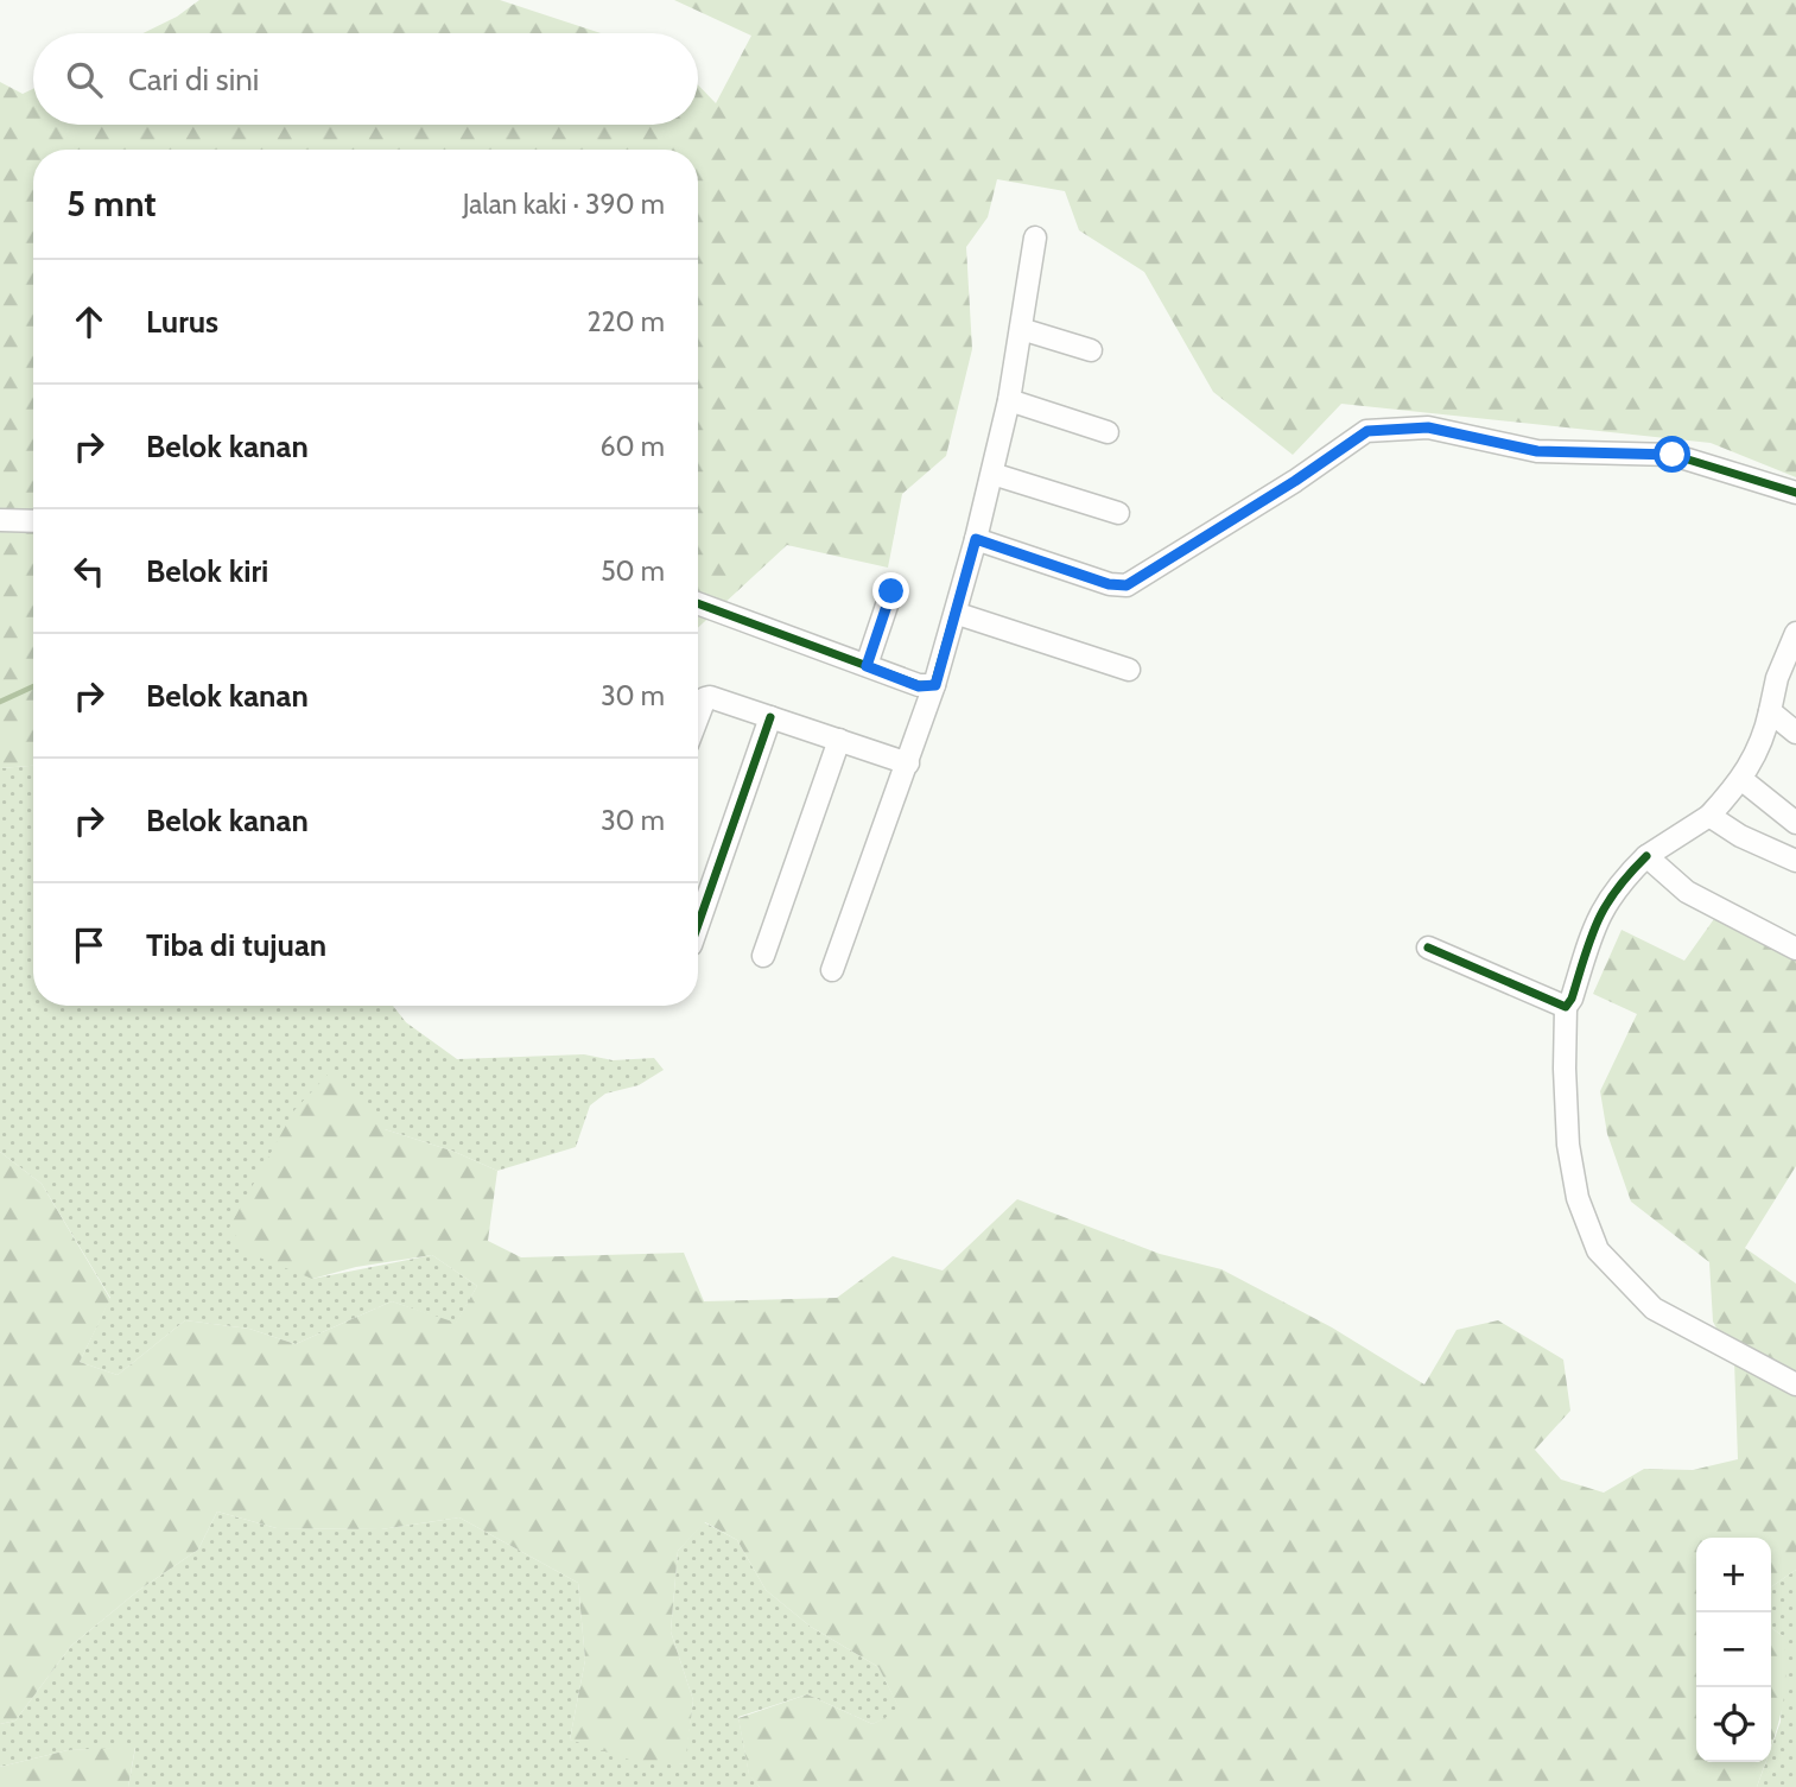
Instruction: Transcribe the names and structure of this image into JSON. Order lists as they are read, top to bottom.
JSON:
{
  "page": {
    "search": "Cari di sini",
    "heading": ["5 mnt", "Jalan kaki · 390 m"],
    "list": [
      ["Lurus", "220 m"],
      ["Belok kanan", "60 m"],
      ["Belok kiri", "50 m"],
      ["Belok kanan", "30 m"],
      ["Belok kanan", "30 m"],
      "Tiba di tujuan"
    ],
    "map_buttons": ["+", "−"]
  }
}
